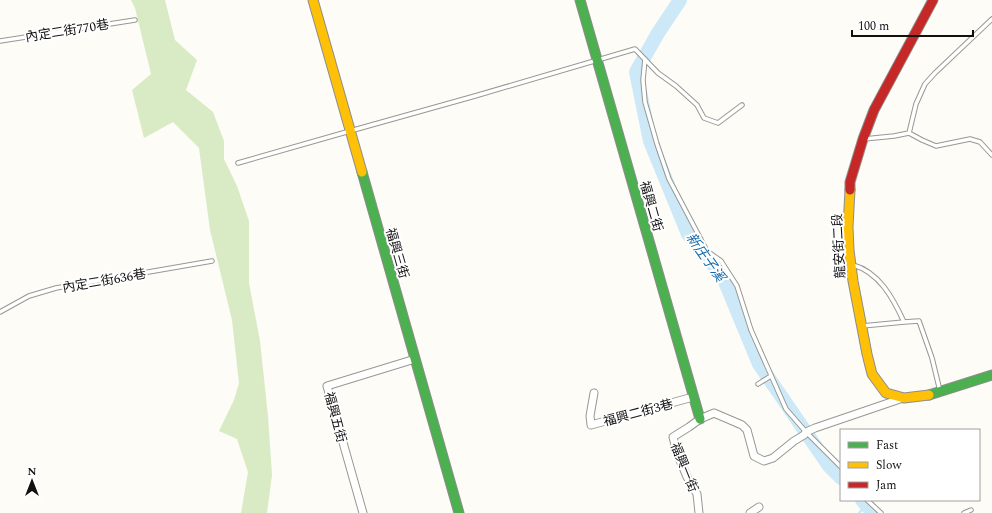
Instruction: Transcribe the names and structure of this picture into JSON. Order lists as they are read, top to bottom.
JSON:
{
  "streets": {
    "street": [
      "福興二街",
      "龍安街二段",
      "福興三街",
      "福興二街3巷",
      "福興五街",
      "福興一街"
    ],
    "lane": ["內定二街770巷", "內定二街636巷"]
  },
  "crossings": [
    ["福興二街", "福興二街3巷"],
    ["福興二街", "福興一街"],
    ["福興三街", "福興五街"]
  ],
  "water": ["新庄子溪"],
  "legend": ["Fast", "Slow", "Jam"],
  "scale_bar": "100 m",
  "north": "top"
}
